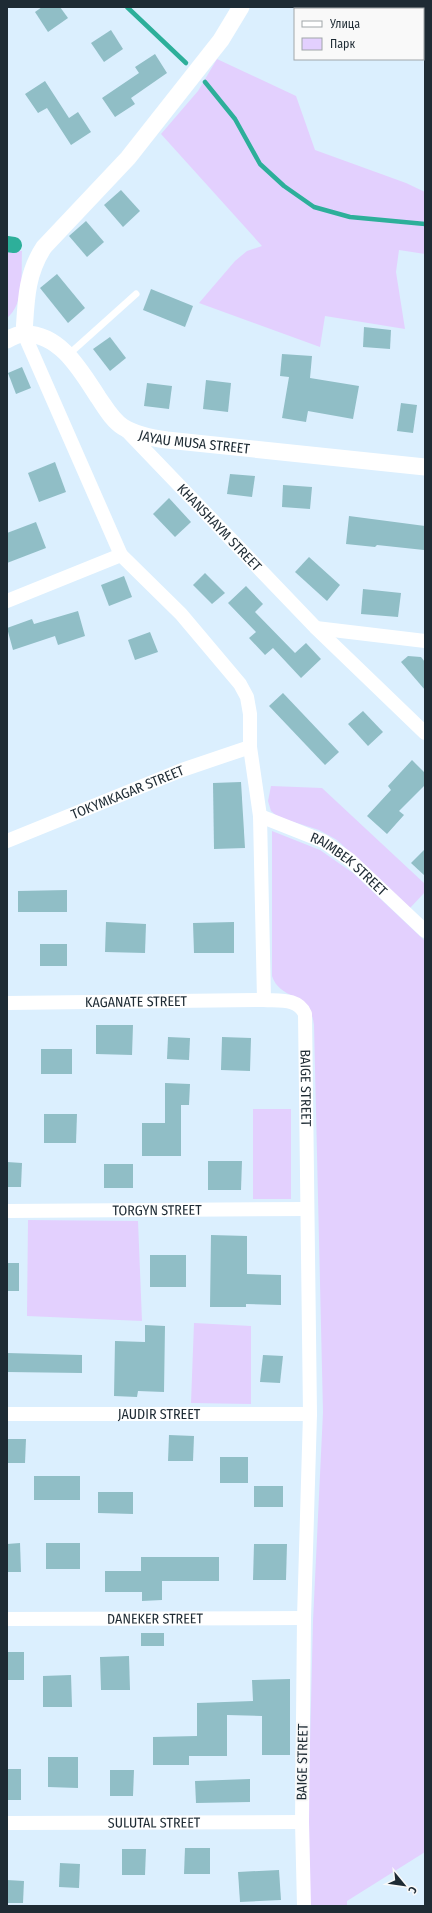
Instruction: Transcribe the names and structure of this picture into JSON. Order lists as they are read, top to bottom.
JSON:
{
  "streets": {
    "street": [
      "JAYAU MUSA STREET",
      "KHANSHAYM STREET",
      "TOKYMKAGAR STREET",
      "RAIMBEK STREET",
      "KAGANATE STREET",
      "BAIGE STREET",
      "TORGYN STREET",
      "JAUDIR STREET",
      "DANEKER STREET",
      "SULUTAL STREET"
    ]
  },
  "crossings": [
    ["JAYAU MUSA STREET", "KHANSHAYM STREET"],
    ["KAGANATE STREET", "BAIGE STREET"],
    ["BAIGE STREET", "TORGYN STREET"],
    ["BAIGE STREET", "JAUDIR STREET"],
    ["BAIGE STREET", "DANEKER STREET"],
    ["BAIGE STREET", "SULUTAL STREET"]
  ],
  "legend": ["Улица", "Парк"],
  "north": "bottom right"
}
